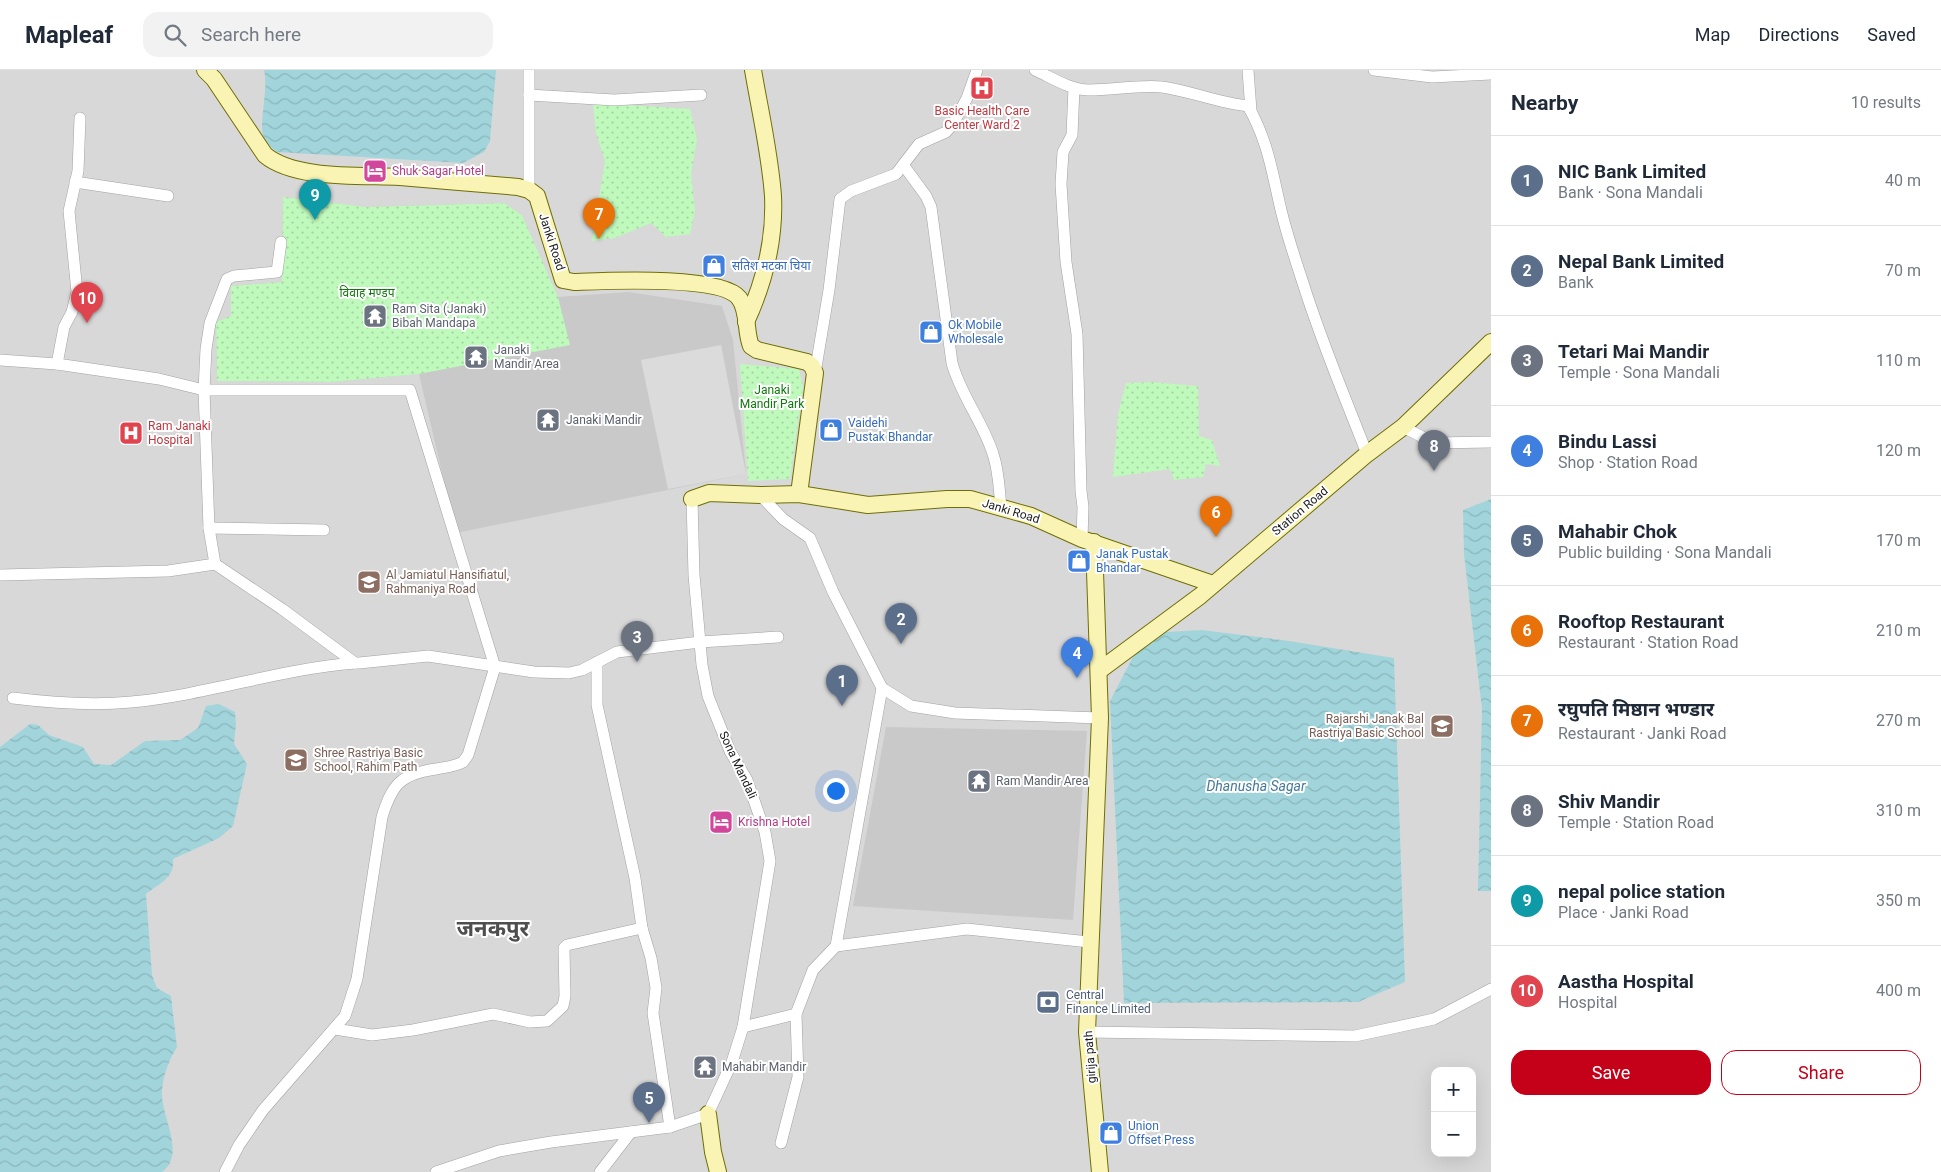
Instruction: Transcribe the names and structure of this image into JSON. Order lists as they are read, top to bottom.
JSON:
{
  "streets": {
    "street": [
      "Janki Road",
      "Station Road",
      "Sona Mandali",
      "girija path"
    ]
  },
  "crossings": [
    ["Janki Road", "Station Road"],
    ["Janki Road", "Sona Mandali"],
    ["Janki Road", "girija path"],
    ["Station Road", "girija path"]
  ],
  "districts": ["जनकपुर"],
  "water": ["Dhanusha Sagar"],
  "parks": ["विवाह मण्डप", "Janaki Mandir Park"],
  "places": {
    "hospital": ["Basic Health Care Center Ward 2", "Ram Janaki Hospital"],
    "hotel": ["Shuk Sagar Hotel", "Krishna Hotel"],
    "shop": [
      "सतिश मटका चिया",
      "Ok Mobile Wholesale",
      "Vaidehi Pustak Bhandar",
      "Janak Pustak Bhandar",
      "Union Offset Press"
    ],
    "temple": [
      "Ram Sita (Janaki) Bibah Mandapa",
      "Janaki Mandir Area",
      "Janaki Mandir",
      "Ram Mandir Area",
      "Mahabir Mandir"
    ],
    "school or university": ["Al Jamiatul Hansifiatul, Rahmaniya Road", "Rajarshi Janak Bal Rastriya Basic School", "Shree Rastriya Basic School, Rahim Path"],
    "bank": ["Central Finance Limited"]
  },
  "page": {
    "header": "Mapleaf",
    "search": "Search here",
    "nav": ["Map", "Directions", "Saved"],
    "heading": ["Nearby", "10 results"],
    "list": [
      {
        "mark": "1",
        "name": "NIC Bank Limited",
        "note": "Bank · Sona Mandali",
        "value": "40 m"
      },
      {
        "mark": "2",
        "name": "Nepal Bank Limited",
        "note": "Bank",
        "value": "70 m"
      },
      {
        "mark": "3",
        "name": "Tetari Mai Mandir",
        "note": "Temple · Sona Mandali",
        "value": "110 m"
      },
      {
        "mark": "4",
        "name": "Bindu Lassi",
        "note": "Shop · Station Road",
        "value": "120 m"
      },
      {
        "mark": "5",
        "name": "Mahabir Chok",
        "note": "Public building · Sona Mandali",
        "value": "170 m"
      },
      {
        "mark": "6",
        "name": "Rooftop Restaurant",
        "note": "Restaurant · Station Road",
        "value": "210 m"
      },
      {
        "mark": "7",
        "name": "रघुपति मिष्ठान भण्डार",
        "note": "Restaurant · Janki Road",
        "value": "270 m"
      },
      {
        "mark": "8",
        "name": "Shiv Mandir",
        "note": "Temple · Station Road",
        "value": "310 m"
      },
      {
        "mark": "9",
        "name": "nepal police station",
        "note": "Place · Janki Road",
        "value": "350 m"
      },
      {
        "mark": "10",
        "name": "Aastha Hospital",
        "note": "Hospital",
        "value": "400 m"
      }
    ],
    "pins": [
      "9",
      "7",
      "10",
      "8",
      "6",
      "2",
      "3",
      "4",
      "1",
      "5"
    ],
    "buttons": ["Save", "Share"],
    "map_buttons": ["+", "−"]
  }
}
